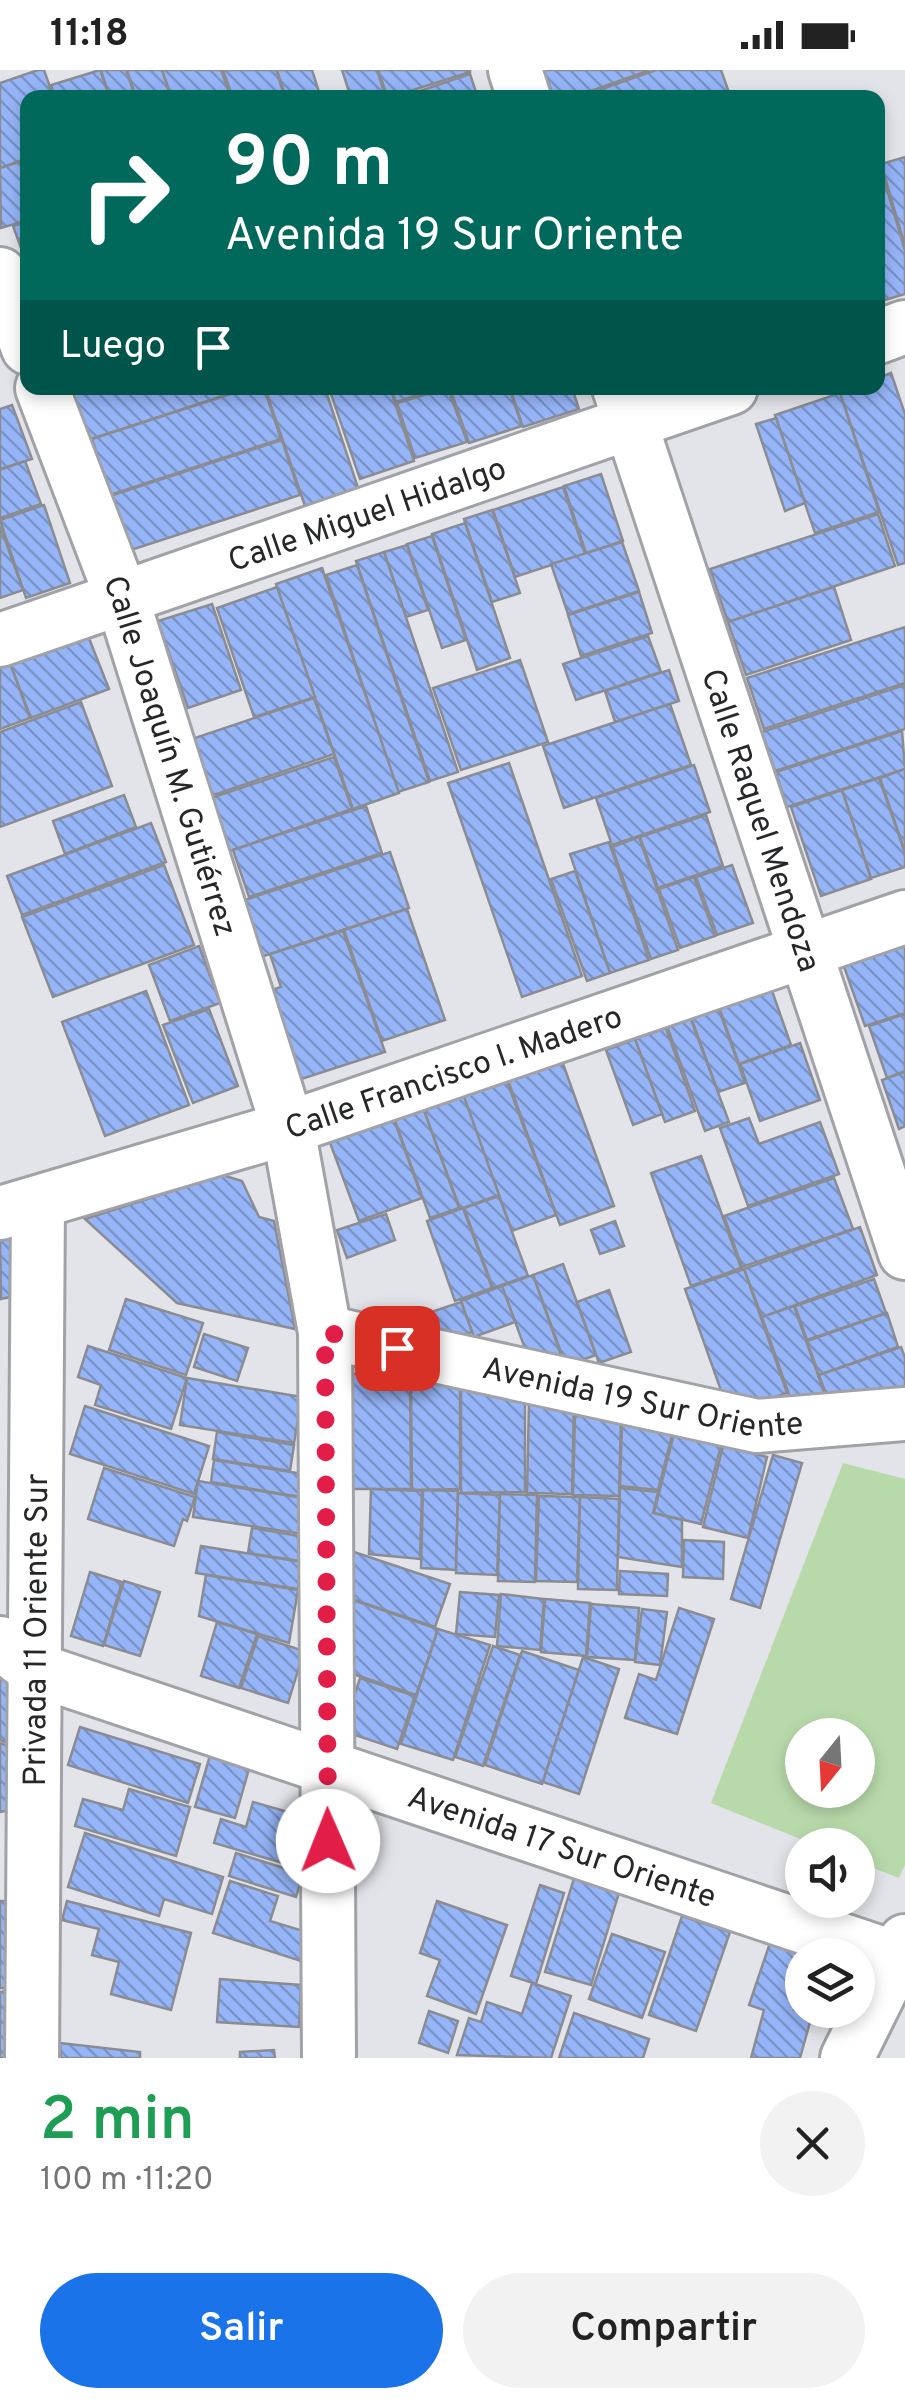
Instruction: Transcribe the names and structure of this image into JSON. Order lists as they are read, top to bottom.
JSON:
{
  "streets": {
    "street": [
      "Calle Miguel Hidalgo",
      "Calle Joaquín M. Gutiérrez",
      "Calle Raquel Mendoza",
      "Calle Francisco I. Madero",
      "Avenida 19 Sur Oriente",
      "Privada 11 Oriente Sur",
      "Avenida 17 Sur Oriente"
    ]
  },
  "crossings": [
    ["Calle Miguel Hidalgo", "Calle Joaquín M. Gutiérrez"],
    ["Calle Miguel Hidalgo", "Calle Raquel Mendoza"],
    ["Calle Joaquín M. Gutiérrez", "Calle Francisco I. Madero"],
    ["Calle Joaquín M. Gutiérrez", "Avenida 19 Sur Oriente"],
    ["Calle Joaquín M. Gutiérrez", "Avenida 17 Sur Oriente"],
    ["Calle Raquel Mendoza", "Calle Francisco I. Madero"],
    ["Calle Francisco I. Madero", "Privada 11 Oriente Sur"],
    ["Privada 11 Oriente Sur", "Avenida 17 Sur Oriente"]
  ],
  "north": "bottom",
  "page": {
    "status": "11:18",
    "turn": ["90 m", "Avenida 19 Sur Oriente"],
    "then": "Luego",
    "heading": ["2 min", "100 m · 11:20"],
    "buttons": ["Salir", "Compartir"]
  }
}
